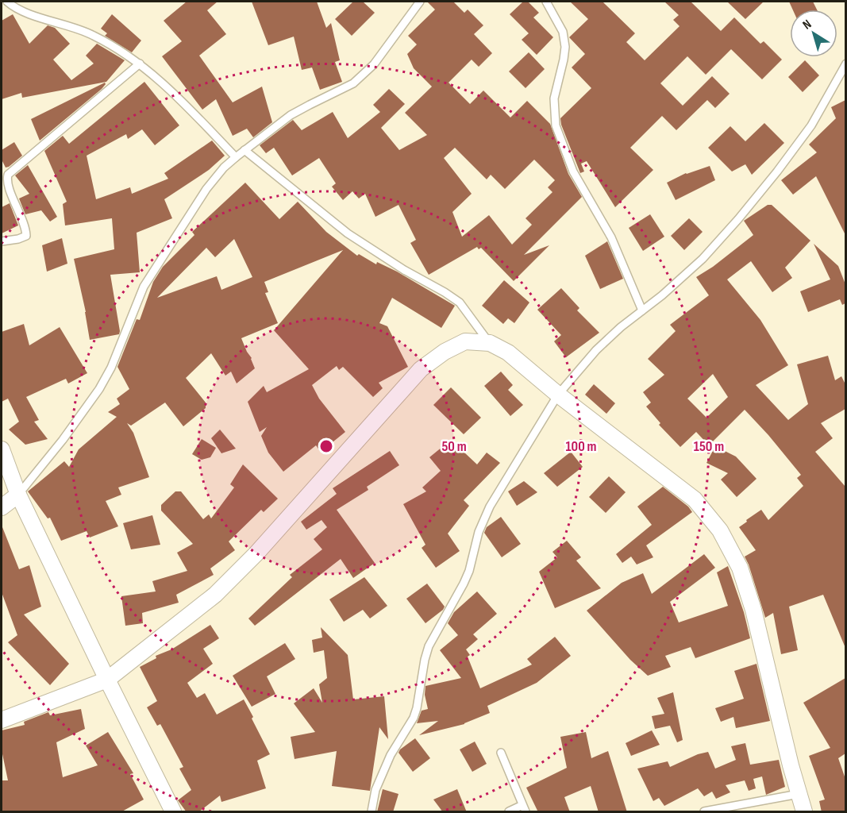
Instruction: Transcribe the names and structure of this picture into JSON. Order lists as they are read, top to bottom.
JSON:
{
  "north": "top left",
  "rings": ["50 m", "100 m", "150 m"]
}
